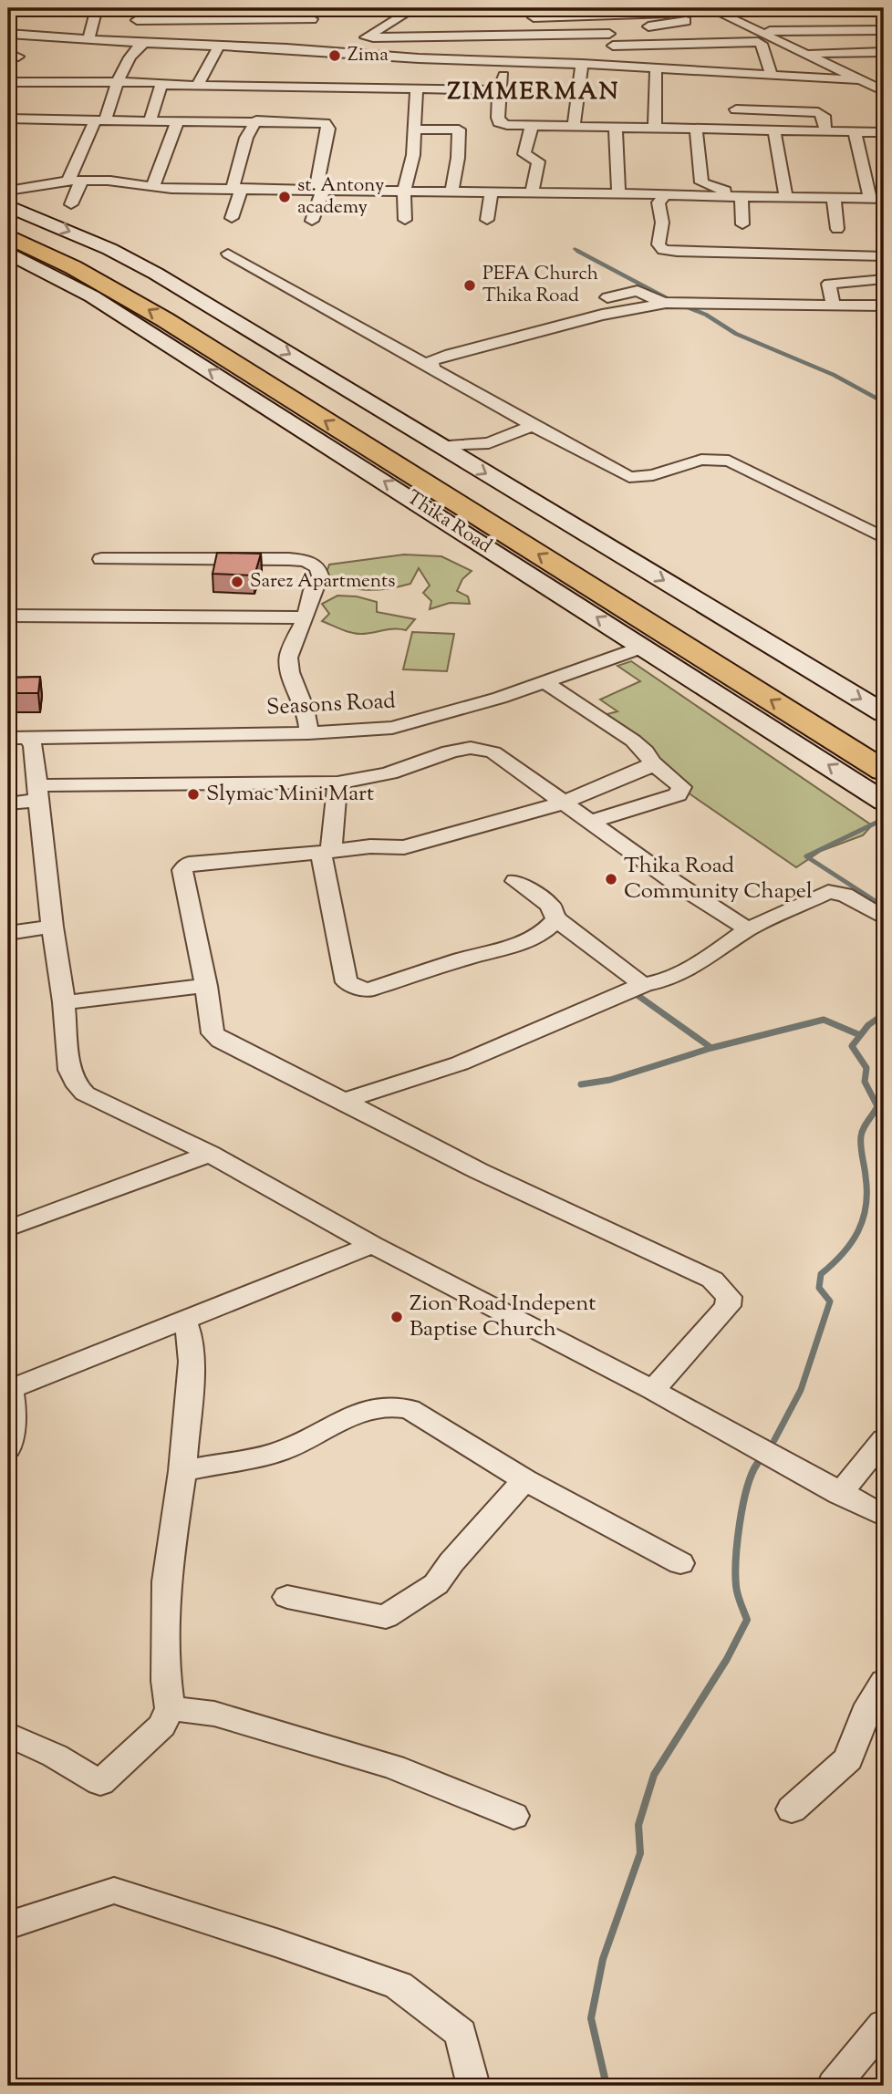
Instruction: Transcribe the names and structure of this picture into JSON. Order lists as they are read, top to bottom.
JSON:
{
  "streets": {
    "highway": ["Thika Road"],
    "street": ["Seasons Road"]
  },
  "crossings": [
    ["Thika Road", "Seasons Road"]
  ],
  "districts": ["ZIMMERMAN"],
  "places": [
    "Zima",
    "st. Antony academy",
    "PEFA Church Thika Road",
    "Sarez Apartments",
    "Slymac Mini Mart",
    "Thika Road Community Chapel",
    "Zion Road Indepent Baptise Church"
  ]
}
